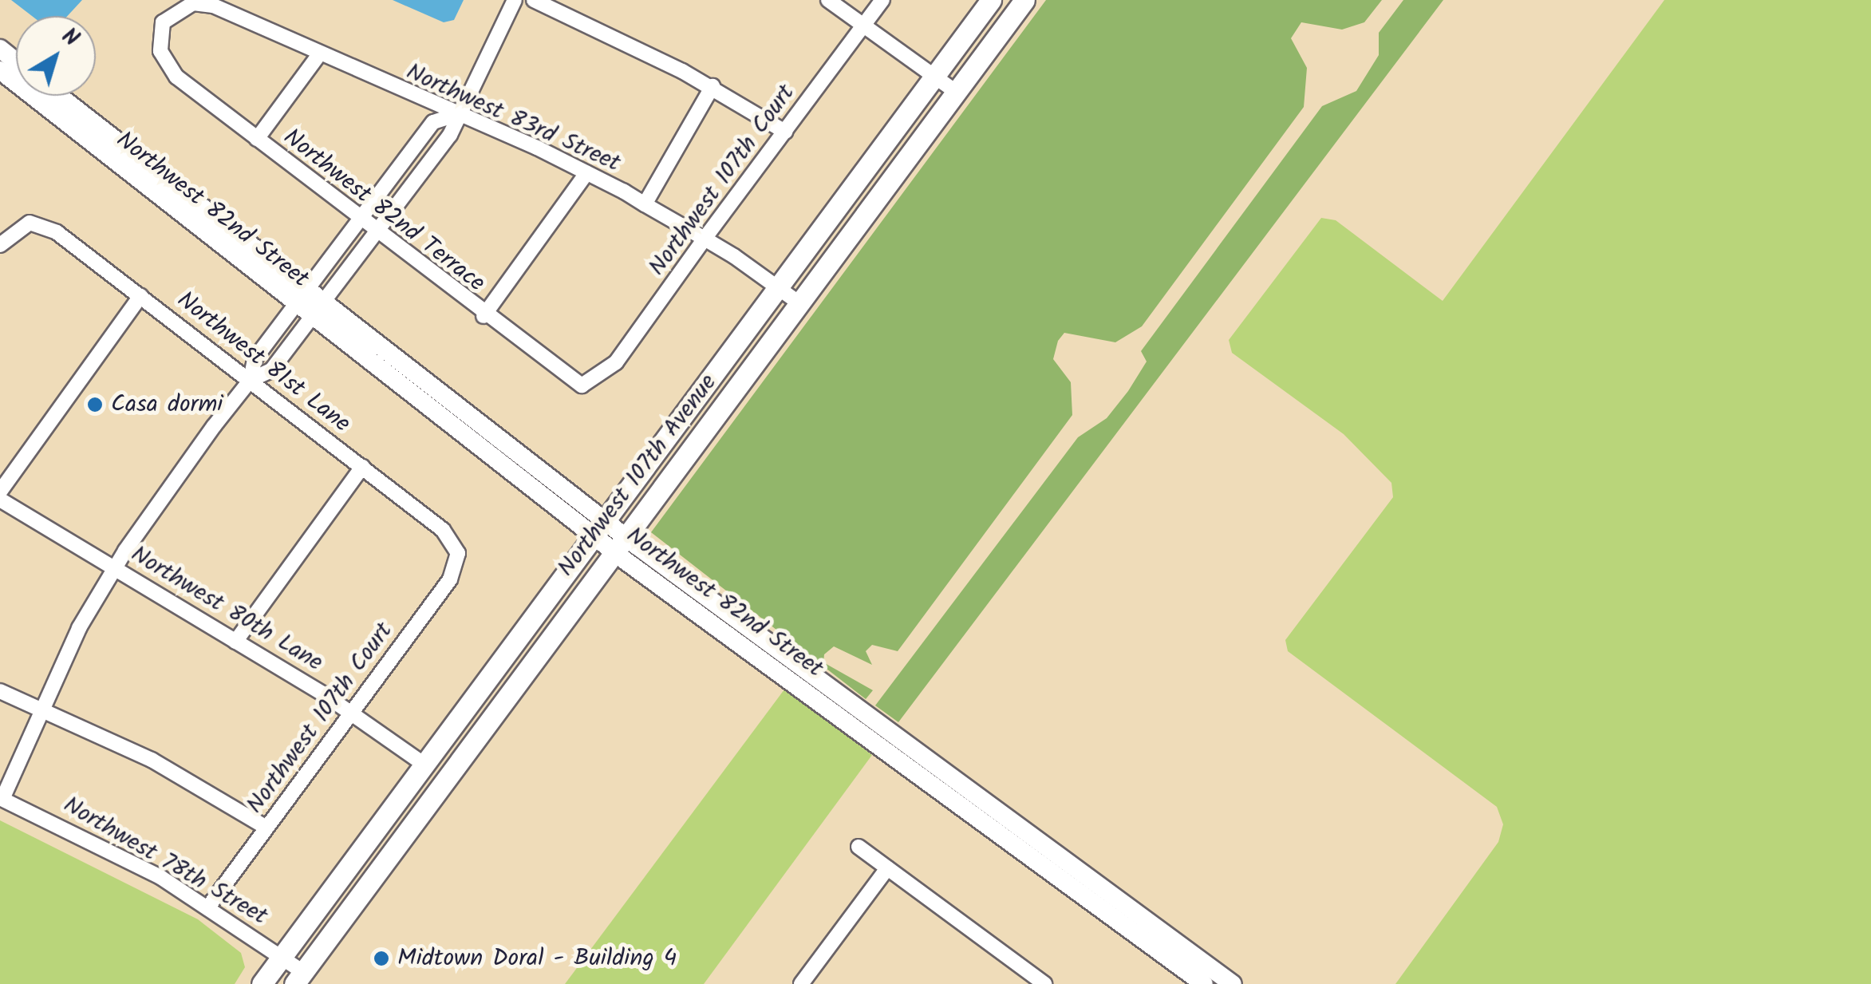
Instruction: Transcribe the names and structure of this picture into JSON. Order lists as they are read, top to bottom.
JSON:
{
  "streets": {
    "main road": ["Northwest 107th Avenue"],
    "street": [
      "Northwest 83rd Street",
      "Northwest 107th Court",
      "Northwest 82nd Street",
      "Northwest 82nd Terrace",
      "Northwest 81st Lane",
      "Northwest 80th Lane",
      "Northwest 78th Street"
    ]
  },
  "crossings": [
    ["Northwest 83rd Street", "Northwest 107th Court"],
    ["Northwest 83rd Street", "Northwest 82nd Terrace"],
    ["Northwest 83rd Street", "Northwest 107th Avenue"],
    ["Northwest 107th Court", "Northwest 82nd Terrace"],
    ["Northwest 107th Court", "Northwest 81st Lane"],
    ["Northwest 107th Court", "Northwest 80th Lane"],
    ["Northwest 107th Court", "Northwest 78th Street"],
    ["Northwest 82nd Street", "Northwest 107th Avenue"],
    ["Northwest 107th Avenue", "Northwest 80th Lane"],
    ["Northwest 107th Avenue", "Northwest 78th Street"]
  ],
  "places": ["Casa dormi", "Midtown Doral - Building 4"],
  "north": "top right"
}
